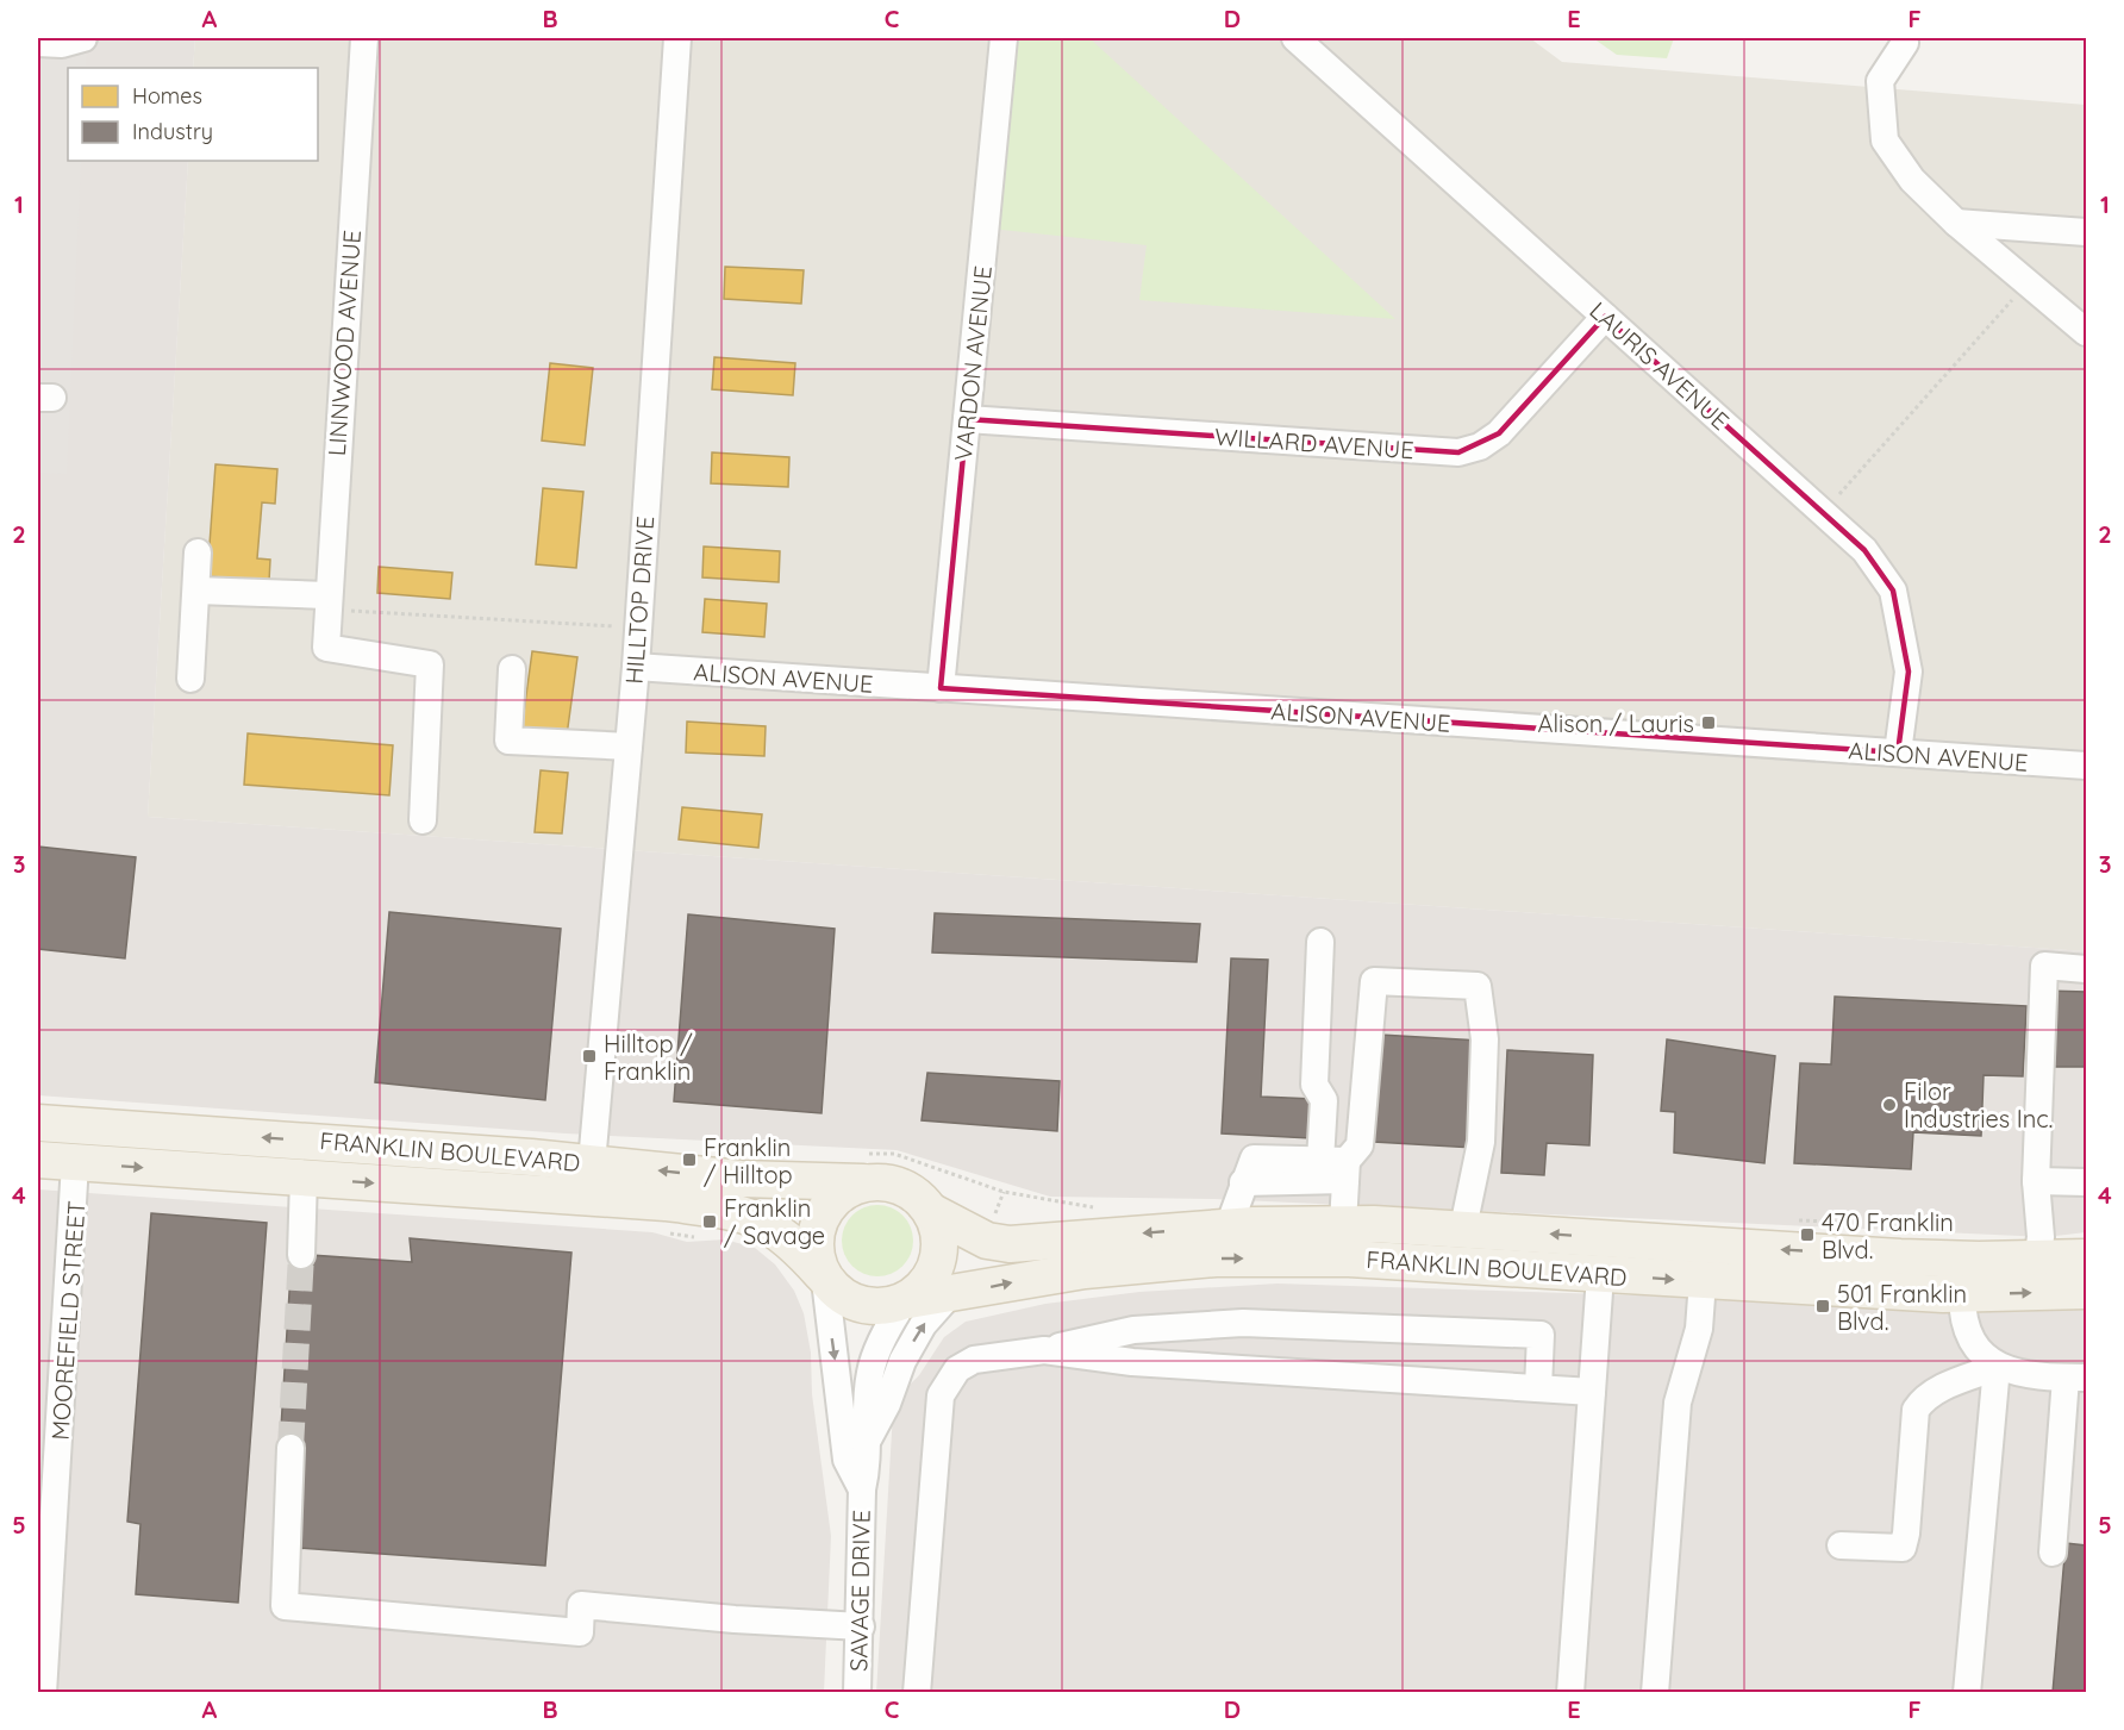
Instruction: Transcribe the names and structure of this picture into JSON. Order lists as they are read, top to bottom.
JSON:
{
  "streets": {
    "main road": ["FRANKLIN BOULEVARD"],
    "street": [
      "LINNWOOD AVENUE",
      "VARDON AVENUE",
      "LAURIS AVENUE",
      "WILLARD AVENUE",
      "HILLTOP DRIVE",
      "ALISON AVENUE",
      "MOOREFIELD STREET",
      "SAVAGE DRIVE"
    ]
  },
  "crossings": [
    ["VARDON AVENUE", "WILLARD AVENUE"],
    ["VARDON AVENUE", "ALISON AVENUE"],
    ["LAURIS AVENUE", "WILLARD AVENUE"],
    ["LAURIS AVENUE", "ALISON AVENUE"],
    ["HILLTOP DRIVE", "ALISON AVENUE"],
    ["HILLTOP DRIVE", "FRANKLIN BOULEVARD"],
    ["FRANKLIN BOULEVARD", "MOOREFIELD STREET"],
    ["FRANKLIN BOULEVARD", "SAVAGE DRIVE"]
  ],
  "places": {
    "transit": [
      "Alison / Lauris",
      "Hilltop / Franklin",
      "Franklin / Hilltop",
      "Franklin / Savage",
      "470 Franklin Blvd.",
      "501 Franklin Blvd."
    ],
    "other": ["Filor Industries Inc."]
  },
  "legend": ["Homes", "Industry"],
  "grid": {
    "columns": [
      "A",
      "B",
      "C",
      "D",
      "E",
      "F"
    ],
    "rows": [
      "1",
      "2",
      "3",
      "4",
      "5"
    ]
  }
}
